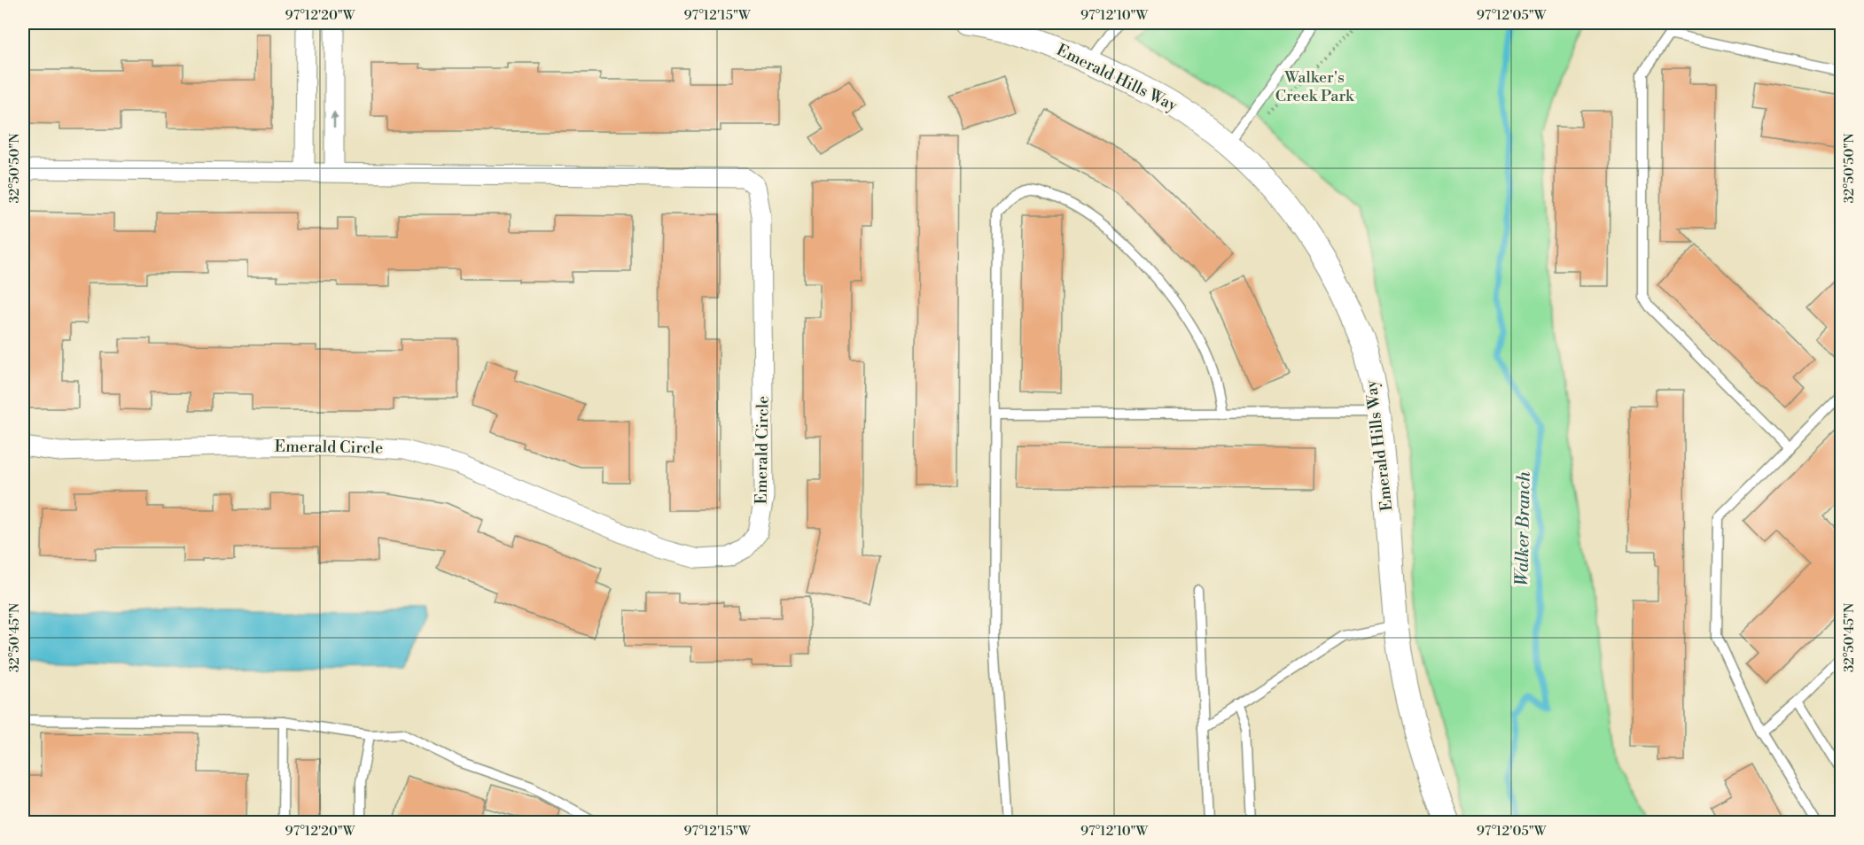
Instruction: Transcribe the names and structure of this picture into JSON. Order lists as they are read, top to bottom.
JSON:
{
  "streets": {
    "street": ["Emerald Hills Way", "Emerald Circle"]
  },
  "water": ["Walker Branch"],
  "parks": ["Walker's Creek Park"],
  "coordinates": [
    "97°12'20\"W",
    "97°12'15\"W",
    "97°12'10\"W",
    "97°12'05\"W",
    "32°50'50\"N",
    "32°50'45\"N"
  ]
}
